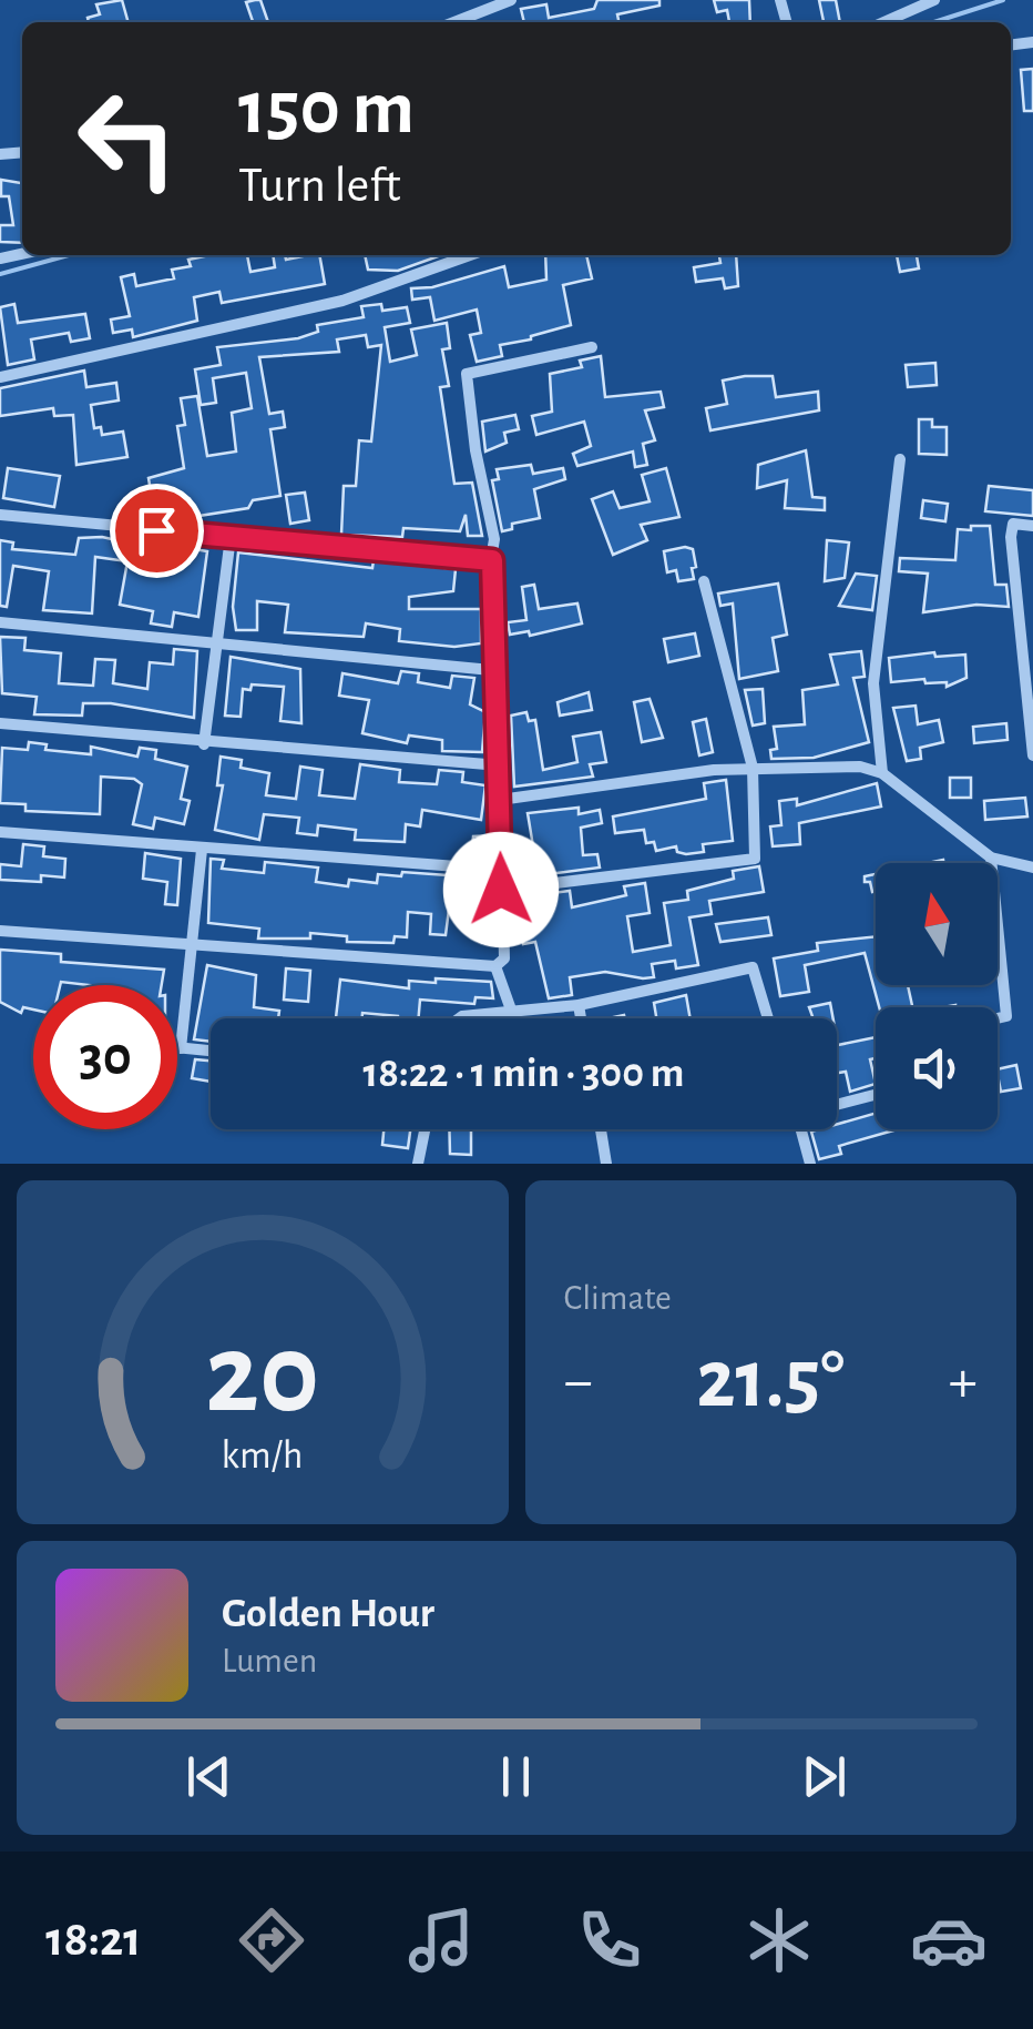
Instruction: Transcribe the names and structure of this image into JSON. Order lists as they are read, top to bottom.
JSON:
{
  "north": "top",
  "page": {
    "turn": ["150 m", "Turn left"],
    "limit": "30",
    "trip": "18:22 · 1 min · 300 m",
    "tile": "Climate",
    "heat": ["−", "21.5°", "+"],
    "song": ["Golden Hour", "Lumen"],
    "tabs": "18:21",
    "gauge": ["20", "km/h"]
  }
}
